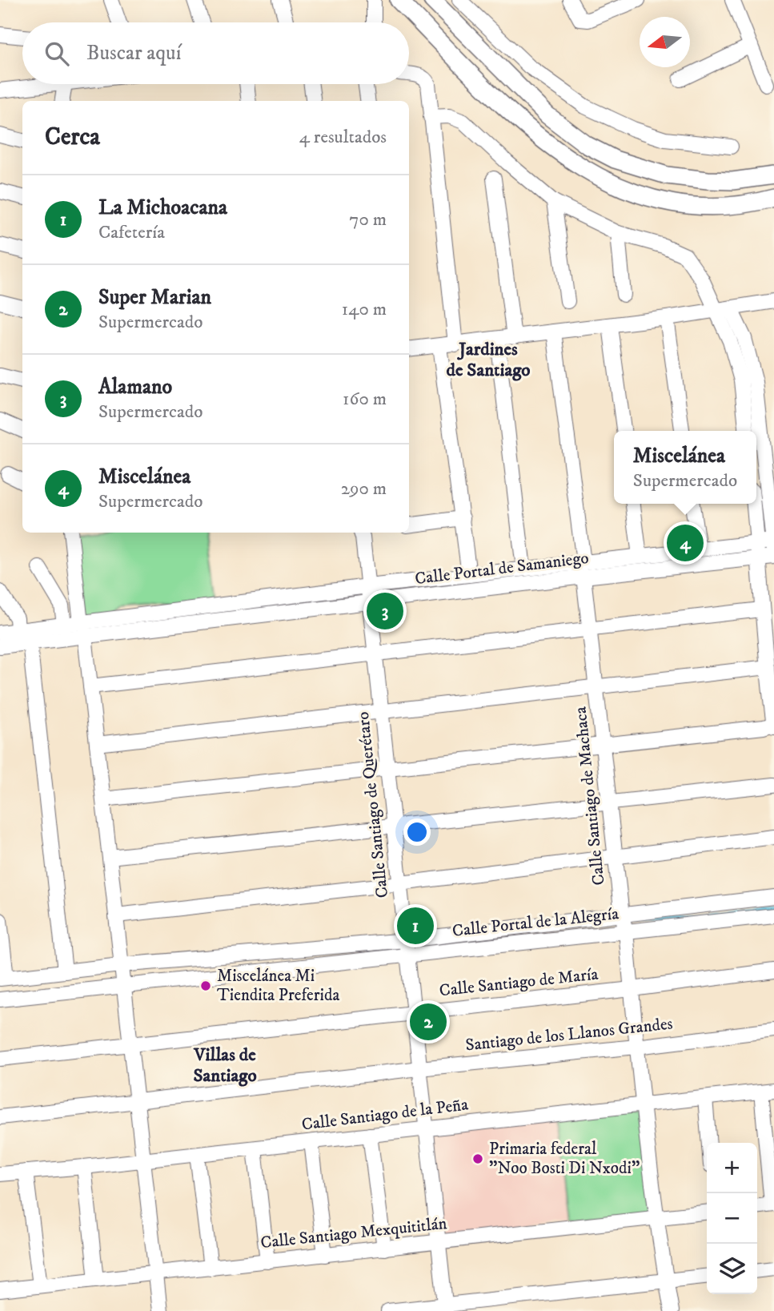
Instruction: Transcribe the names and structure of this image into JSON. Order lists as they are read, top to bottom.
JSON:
{
  "streets": {
    "street": [
      "Calle Portal de Samaniego",
      "Calle Santiago de Machaca",
      "Calle Santiago de Querétaro",
      "Calle Portal de la Alegría",
      "Calle Santiago de María",
      "Santiago de los Llanos Grandes",
      "Calle Santiago de la Peña",
      "Calle Santiago Mexquititlán"
    ]
  },
  "crossings": [
    ["Calle Portal de Samaniego", "Calle Santiago de Machaca"],
    ["Calle Portal de Samaniego", "Calle Santiago de Querétaro"],
    ["Calle Santiago de Machaca", "Calle Portal de la Alegría"],
    ["Calle Santiago de Machaca", "Calle Santiago de María"],
    ["Calle Santiago de Machaca", "Santiago de los Llanos Grandes"],
    ["Calle Santiago de Machaca", "Calle Santiago de la Peña"],
    ["Calle Santiago de Machaca", "Calle Santiago Mexquititlán"],
    ["Calle Santiago de Querétaro", "Calle Portal de la Alegría"],
    ["Calle Santiago de Querétaro", "Calle Santiago de María"],
    ["Calle Santiago de Querétaro", "Santiago de los Llanos Grandes"],
    ["Calle Santiago de Querétaro", "Calle Santiago de la Peña"],
    ["Calle Santiago de Querétaro", "Calle Santiago Mexquititlán"]
  ],
  "districts": ["Jardines de Santiago", "Villas de Santiago"],
  "places": ["Miscelánea Mi Tiendita Preferida", "Primaria federal \"Noo Bosti Di Nxodi\""],
  "north": "left",
  "page": {
    "search": "Buscar aquí",
    "heading": ["Cerca", "4 resultados"],
    "list": [
      {
        "mark": "1",
        "name": "La Michoacana",
        "note": "Cafetería",
        "value": "70 m"
      },
      {
        "mark": "2",
        "name": "Super Marian",
        "note": "Supermercado",
        "value": "140 m"
      },
      {
        "mark": "3",
        "name": "Alamano",
        "note": "Supermercado",
        "value": "160 m"
      },
      {
        "mark": "4",
        "name": "Miscelánea",
        "note": "Supermercado",
        "value": "290 m"
      }
    ],
    "popup": ["Miscelánea", "Supermercado"],
    "pins": [
      "4",
      "3",
      "1",
      "2"
    ],
    "map_buttons": ["+", "−"]
  }
}
